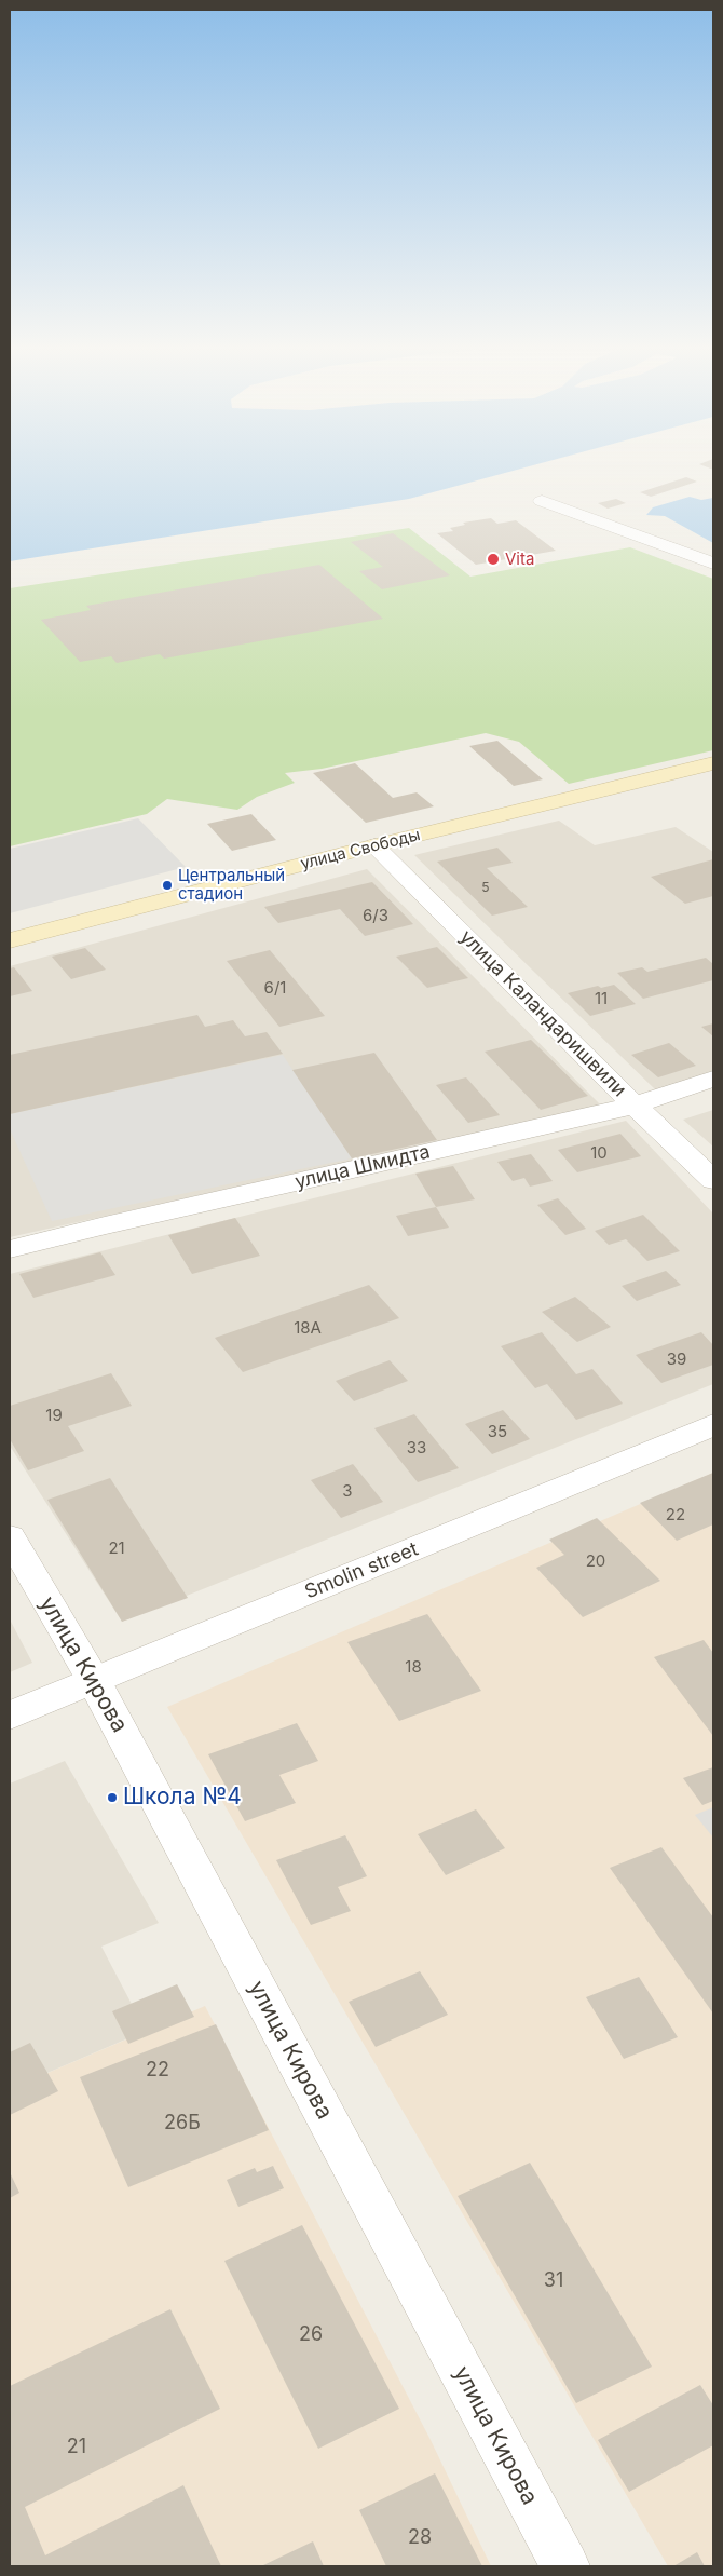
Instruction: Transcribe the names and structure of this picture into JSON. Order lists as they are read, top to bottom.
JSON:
{
  "streets": {
    "main road": ["улица Свободы"],
    "street": [
      "улица Каландаришвили",
      "улица Шмидта",
      "Smolin street",
      "улица Кирова"
    ]
  },
  "crossings": [
    ["улица Свободы", "улица Каландаришвили"],
    ["улица Каландаришвили", "улица Шмидта"],
    ["Smolin street", "улица Кирова"]
  ],
  "places": ["Vita", "Центральный стадион", "Школа №4"],
  "house_numbers": [
    "5",
    "6/3",
    "6/1",
    "11",
    "10",
    "18А",
    "39",
    "19",
    "35",
    "33",
    "3",
    "22",
    "21",
    "20",
    "18",
    "22",
    "26Б",
    "31",
    "26",
    "21",
    "28"
  ]
}
